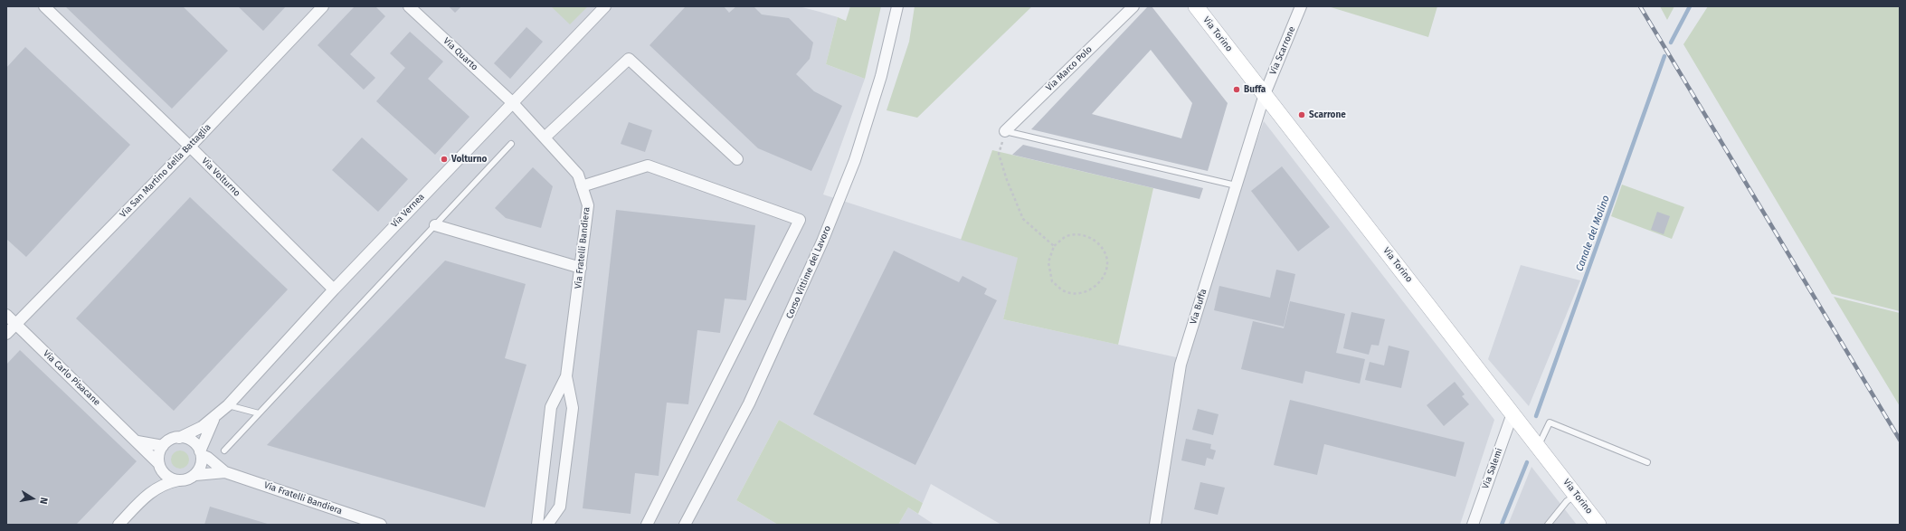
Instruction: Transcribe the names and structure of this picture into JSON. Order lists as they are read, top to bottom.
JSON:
{
  "streets": {
    "main road": ["Via Torino"],
    "street": [
      "Via Scarrone",
      "Via Quarto",
      "Via Marco Polo",
      "Via San Martino della Battaglia",
      "Via Volturno",
      "Via Vernea",
      "Via Fratelli Bandiera",
      "Corso Vittime del Lavoro",
      "Via Buffa",
      "Via Carlo Pisacane",
      "Via Salemi"
    ]
  },
  "crossings": [
    ["Via Torino", "Via Scarrone"],
    ["Via Torino", "Via Buffa"],
    ["Via Torino", "Via Salemi"],
    ["Via Scarrone", "Via Buffa"],
    ["Via Quarto", "Via Vernea"],
    ["Via Quarto", "Via Fratelli Bandiera"],
    ["Via San Martino della Battaglia", "Via Volturno"],
    ["Via San Martino della Battaglia", "Via Carlo Pisacane"],
    ["Via Volturno", "Via Vernea"],
    ["Via Vernea", "Via Fratelli Bandiera"]
  ],
  "water": ["Canale del Molino"],
  "places": ["Buffa", "Scarrone", "Volturno"],
  "north": "right"
}
